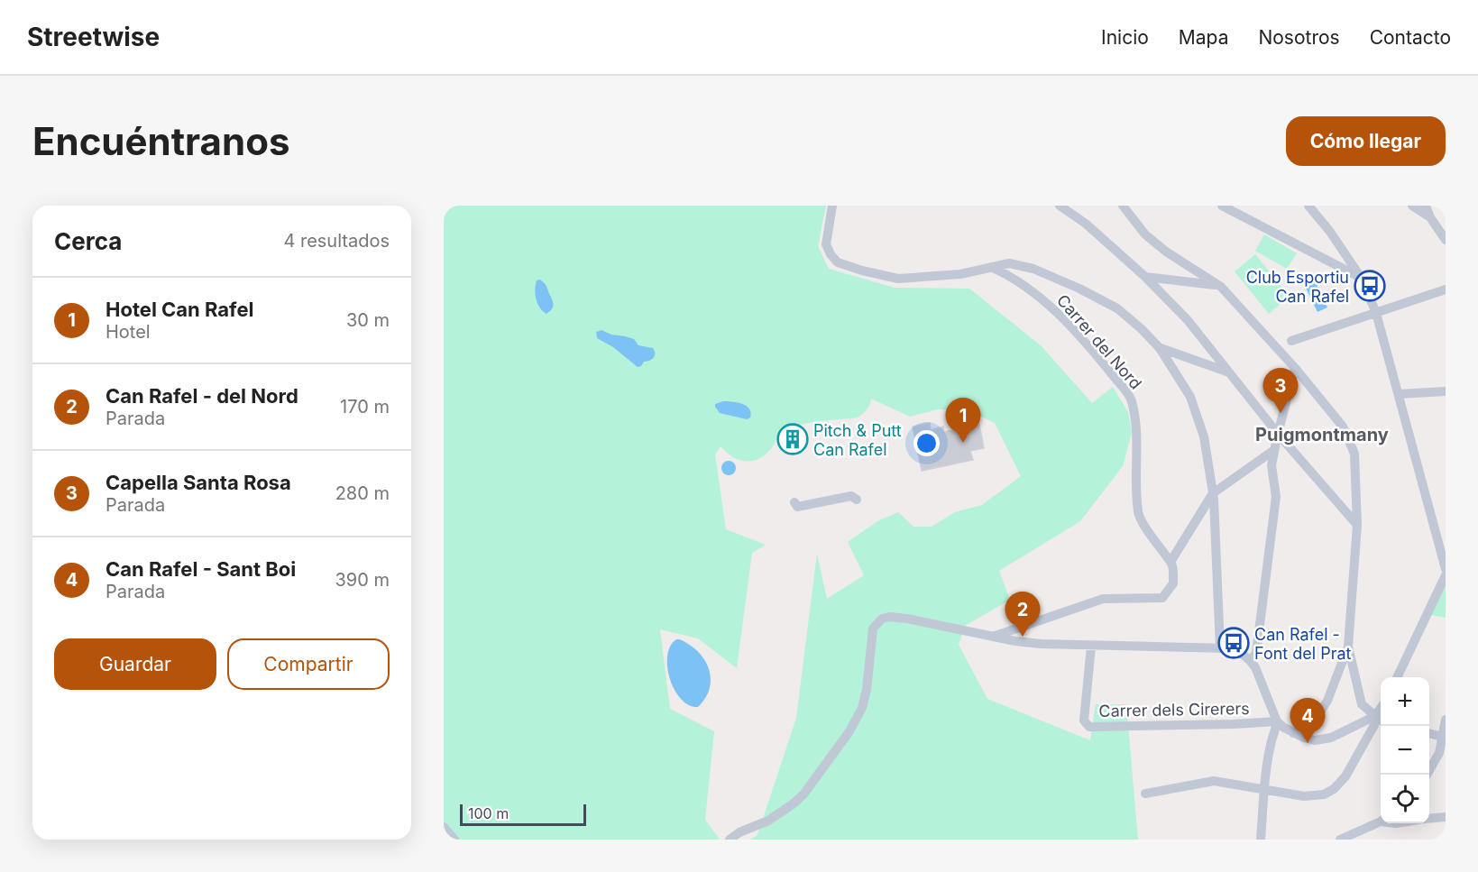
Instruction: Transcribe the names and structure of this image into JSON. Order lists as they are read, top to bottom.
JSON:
{
  "streets": {
    "street": ["Carrer del Nord", "Carrer dels Cirerers"]
  },
  "districts": ["Puigmontmany"],
  "places": {
    "bus stop": ["Club Esportiu Can Rafel", "Can Rafel - Font del Prat"],
    "building": ["Pitch & Putt Can Rafel"]
  },
  "scale_bar": "100 m",
  "page": {
    "header": "Streetwise",
    "nav": [
      "Inicio",
      "Mapa",
      "Nosotros",
      "Contacto"
    ],
    "buttons": [
      "Cómo llegar",
      ["Guardar", "Compartir"]
    ],
    "title": "Encuéntranos",
    "heading": ["Cerca", "4 resultados"],
    "list": [
      {
        "mark": "1",
        "name": "Hotel Can Rafel",
        "note": "Hotel",
        "value": "30 m"
      },
      {
        "mark": "2",
        "name": "Can Rafel - del Nord",
        "note": "Parada",
        "value": "170 m"
      },
      {
        "mark": "3",
        "name": "Capella Santa Rosa",
        "note": "Parada",
        "value": "280 m"
      },
      {
        "mark": "4",
        "name": "Can Rafel - Sant Boi",
        "note": "Parada",
        "value": "390 m"
      }
    ],
    "pins": [
      "3",
      "1",
      "2",
      "4"
    ],
    "map_buttons": ["+", "−"],
    "scale": "100 m"
  }
}
